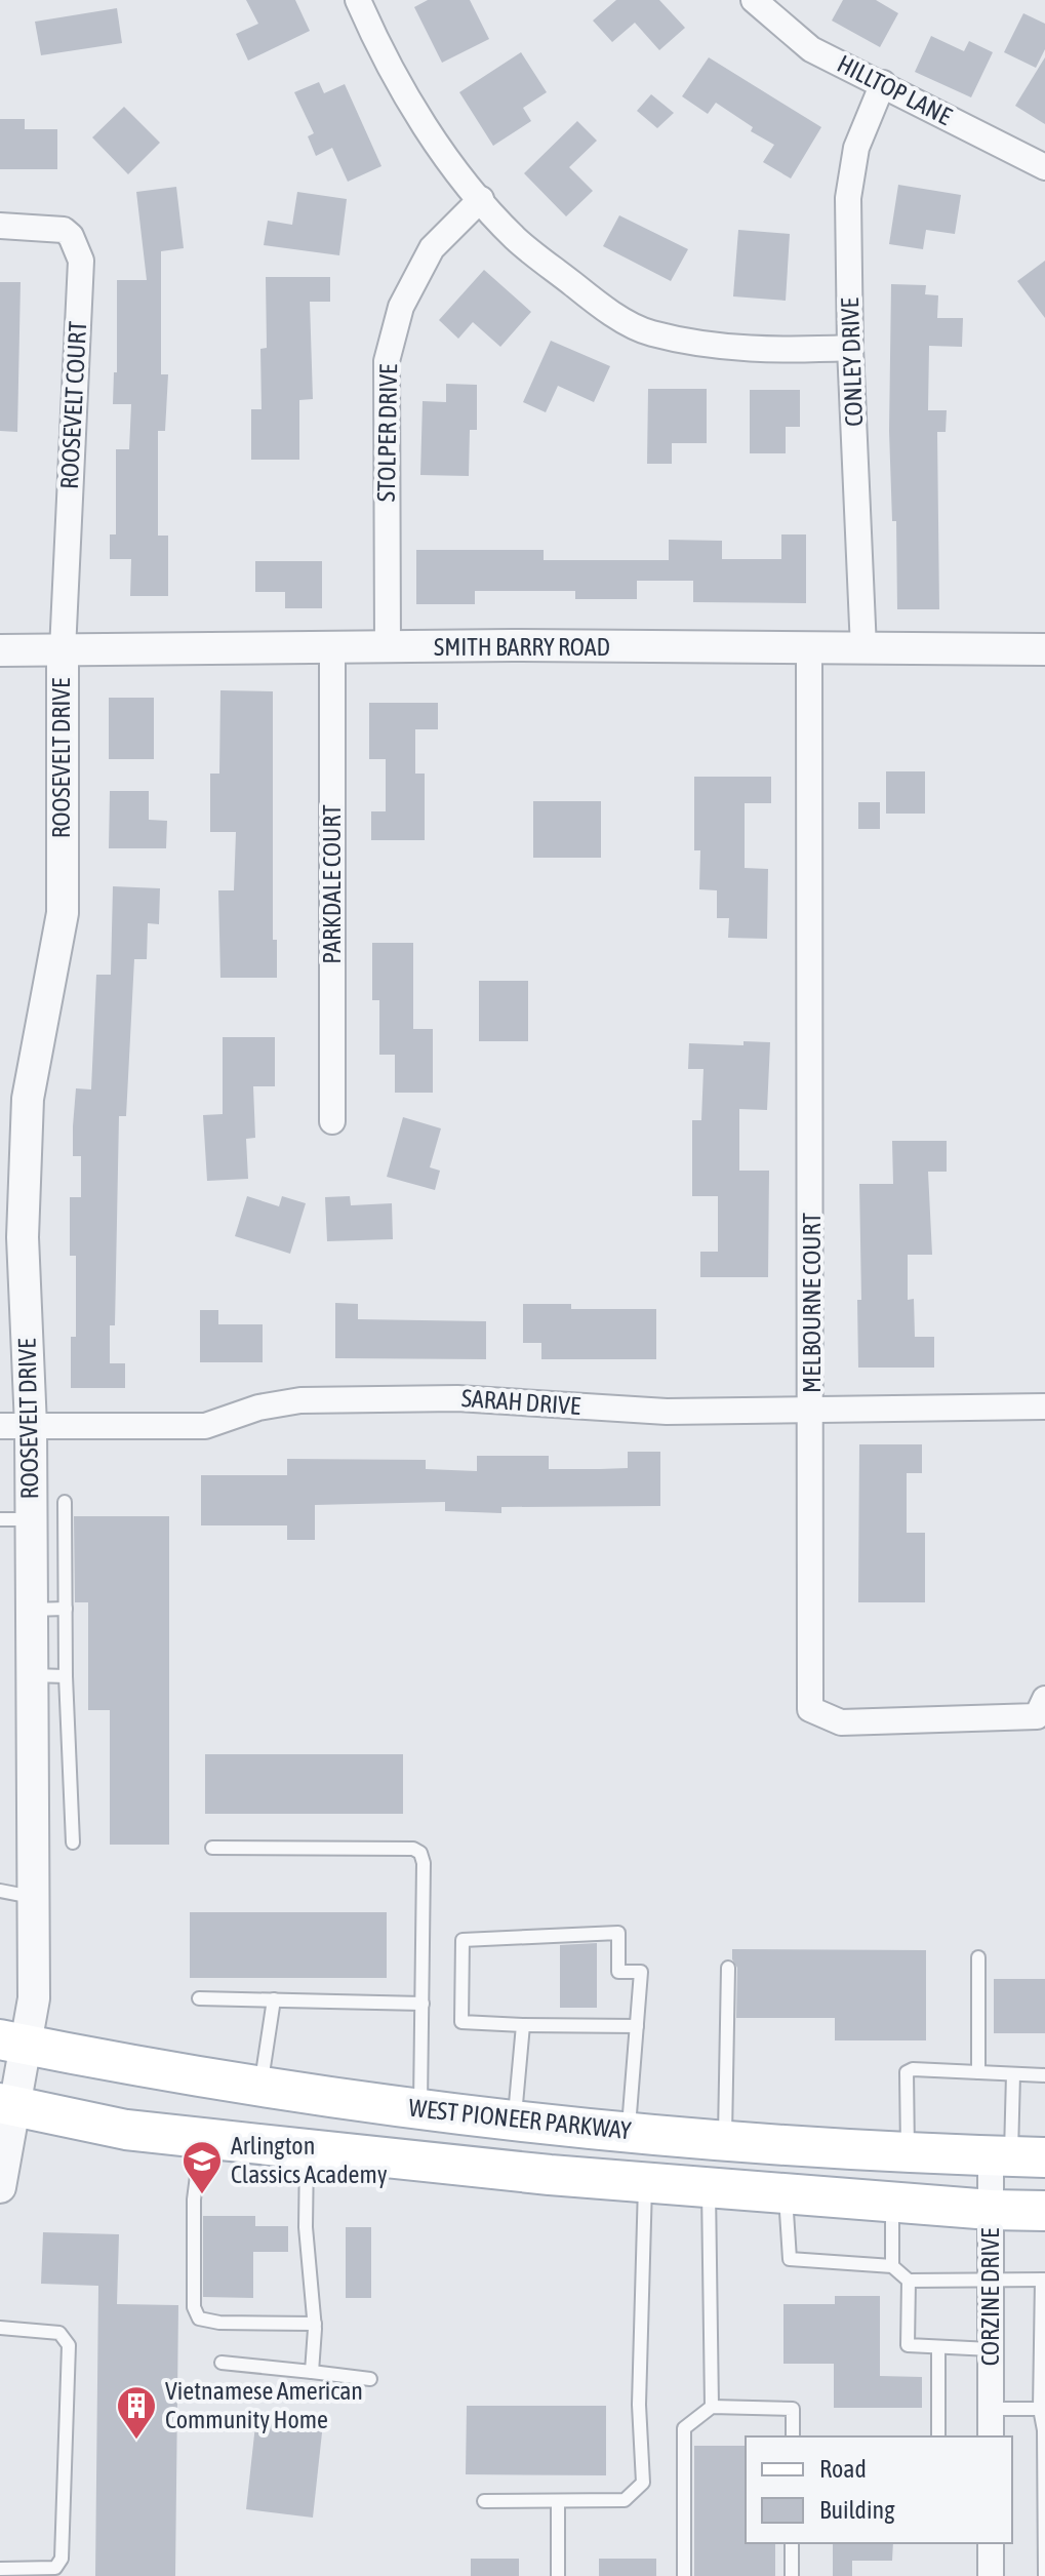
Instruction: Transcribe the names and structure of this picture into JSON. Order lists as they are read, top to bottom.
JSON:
{
  "streets": {
    "main road": ["WEST PIONEER PARKWAY"],
    "street": [
      "HILLTOP LANE",
      "CONLEY DRIVE",
      "ROOSEVELT COURT",
      "STOLPER DRIVE",
      "SMITH BARRY ROAD",
      "ROOSEVELT DRIVE",
      "PARKDALE COURT",
      "MELBOURNE COURT",
      "SARAH DRIVE",
      "CORZINE DRIVE"
    ]
  },
  "crossings": [
    ["HILLTOP LANE", "CONLEY DRIVE"],
    ["CONLEY DRIVE", "SMITH BARRY ROAD"],
    ["ROOSEVELT COURT", "SMITH BARRY ROAD"],
    ["ROOSEVELT COURT", "ROOSEVELT DRIVE"],
    ["STOLPER DRIVE", "SMITH BARRY ROAD"],
    ["SMITH BARRY ROAD", "ROOSEVELT DRIVE"],
    ["SMITH BARRY ROAD", "PARKDALE COURT"],
    ["SMITH BARRY ROAD", "MELBOURNE COURT"],
    ["ROOSEVELT DRIVE", "SARAH DRIVE"],
    ["ROOSEVELT DRIVE", "WEST PIONEER PARKWAY"],
    ["MELBOURNE COURT", "SARAH DRIVE"],
    ["WEST PIONEER PARKWAY", "CORZINE DRIVE"]
  ],
  "places": {
    "school or university": ["Arlington Classics Academy"],
    "building": ["Vietnamese American Community Home"]
  },
  "legend": ["Road", "Building"]
}
